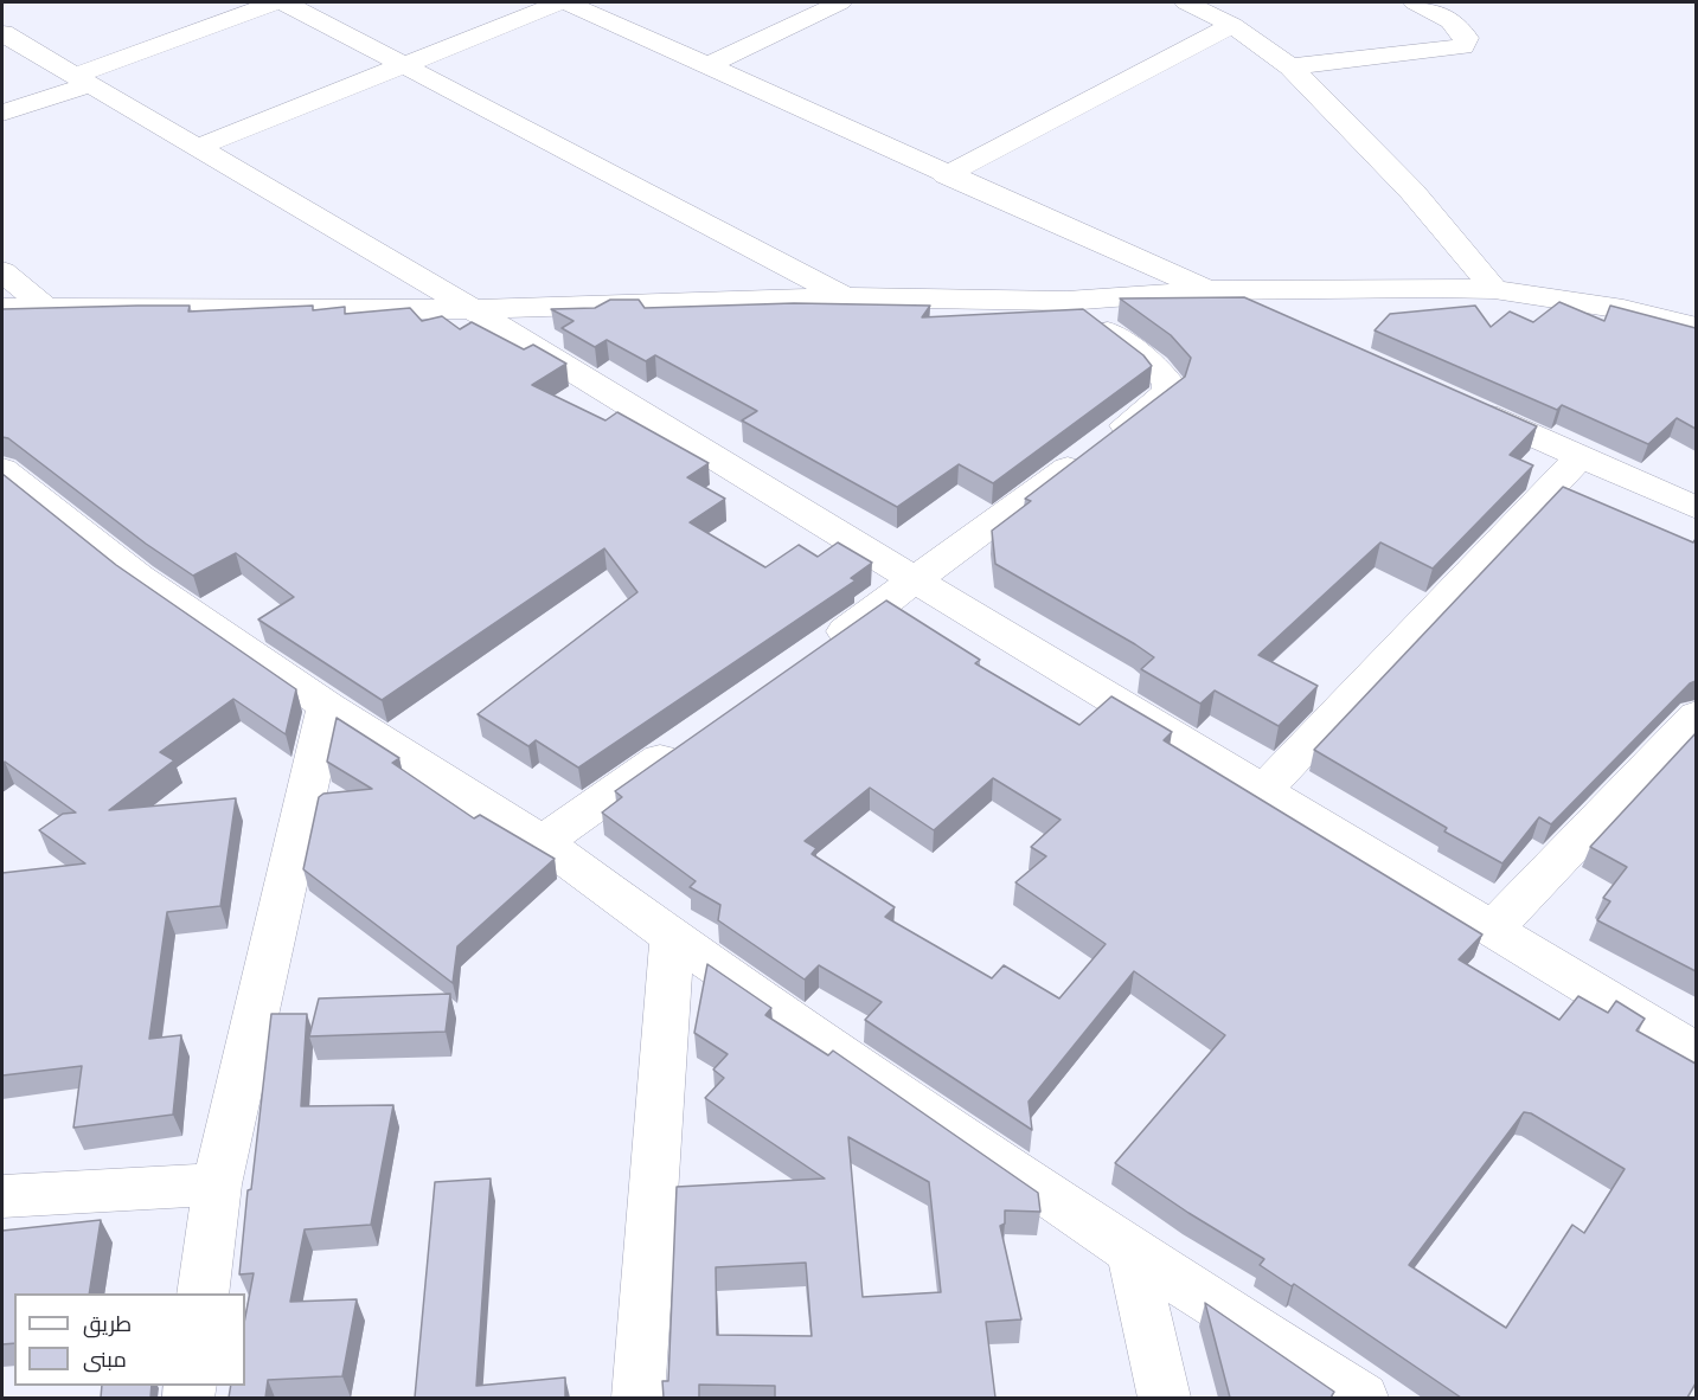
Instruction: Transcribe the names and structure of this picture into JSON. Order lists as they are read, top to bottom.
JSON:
{
  "legend": ["طريق", "مبنى"]
}
